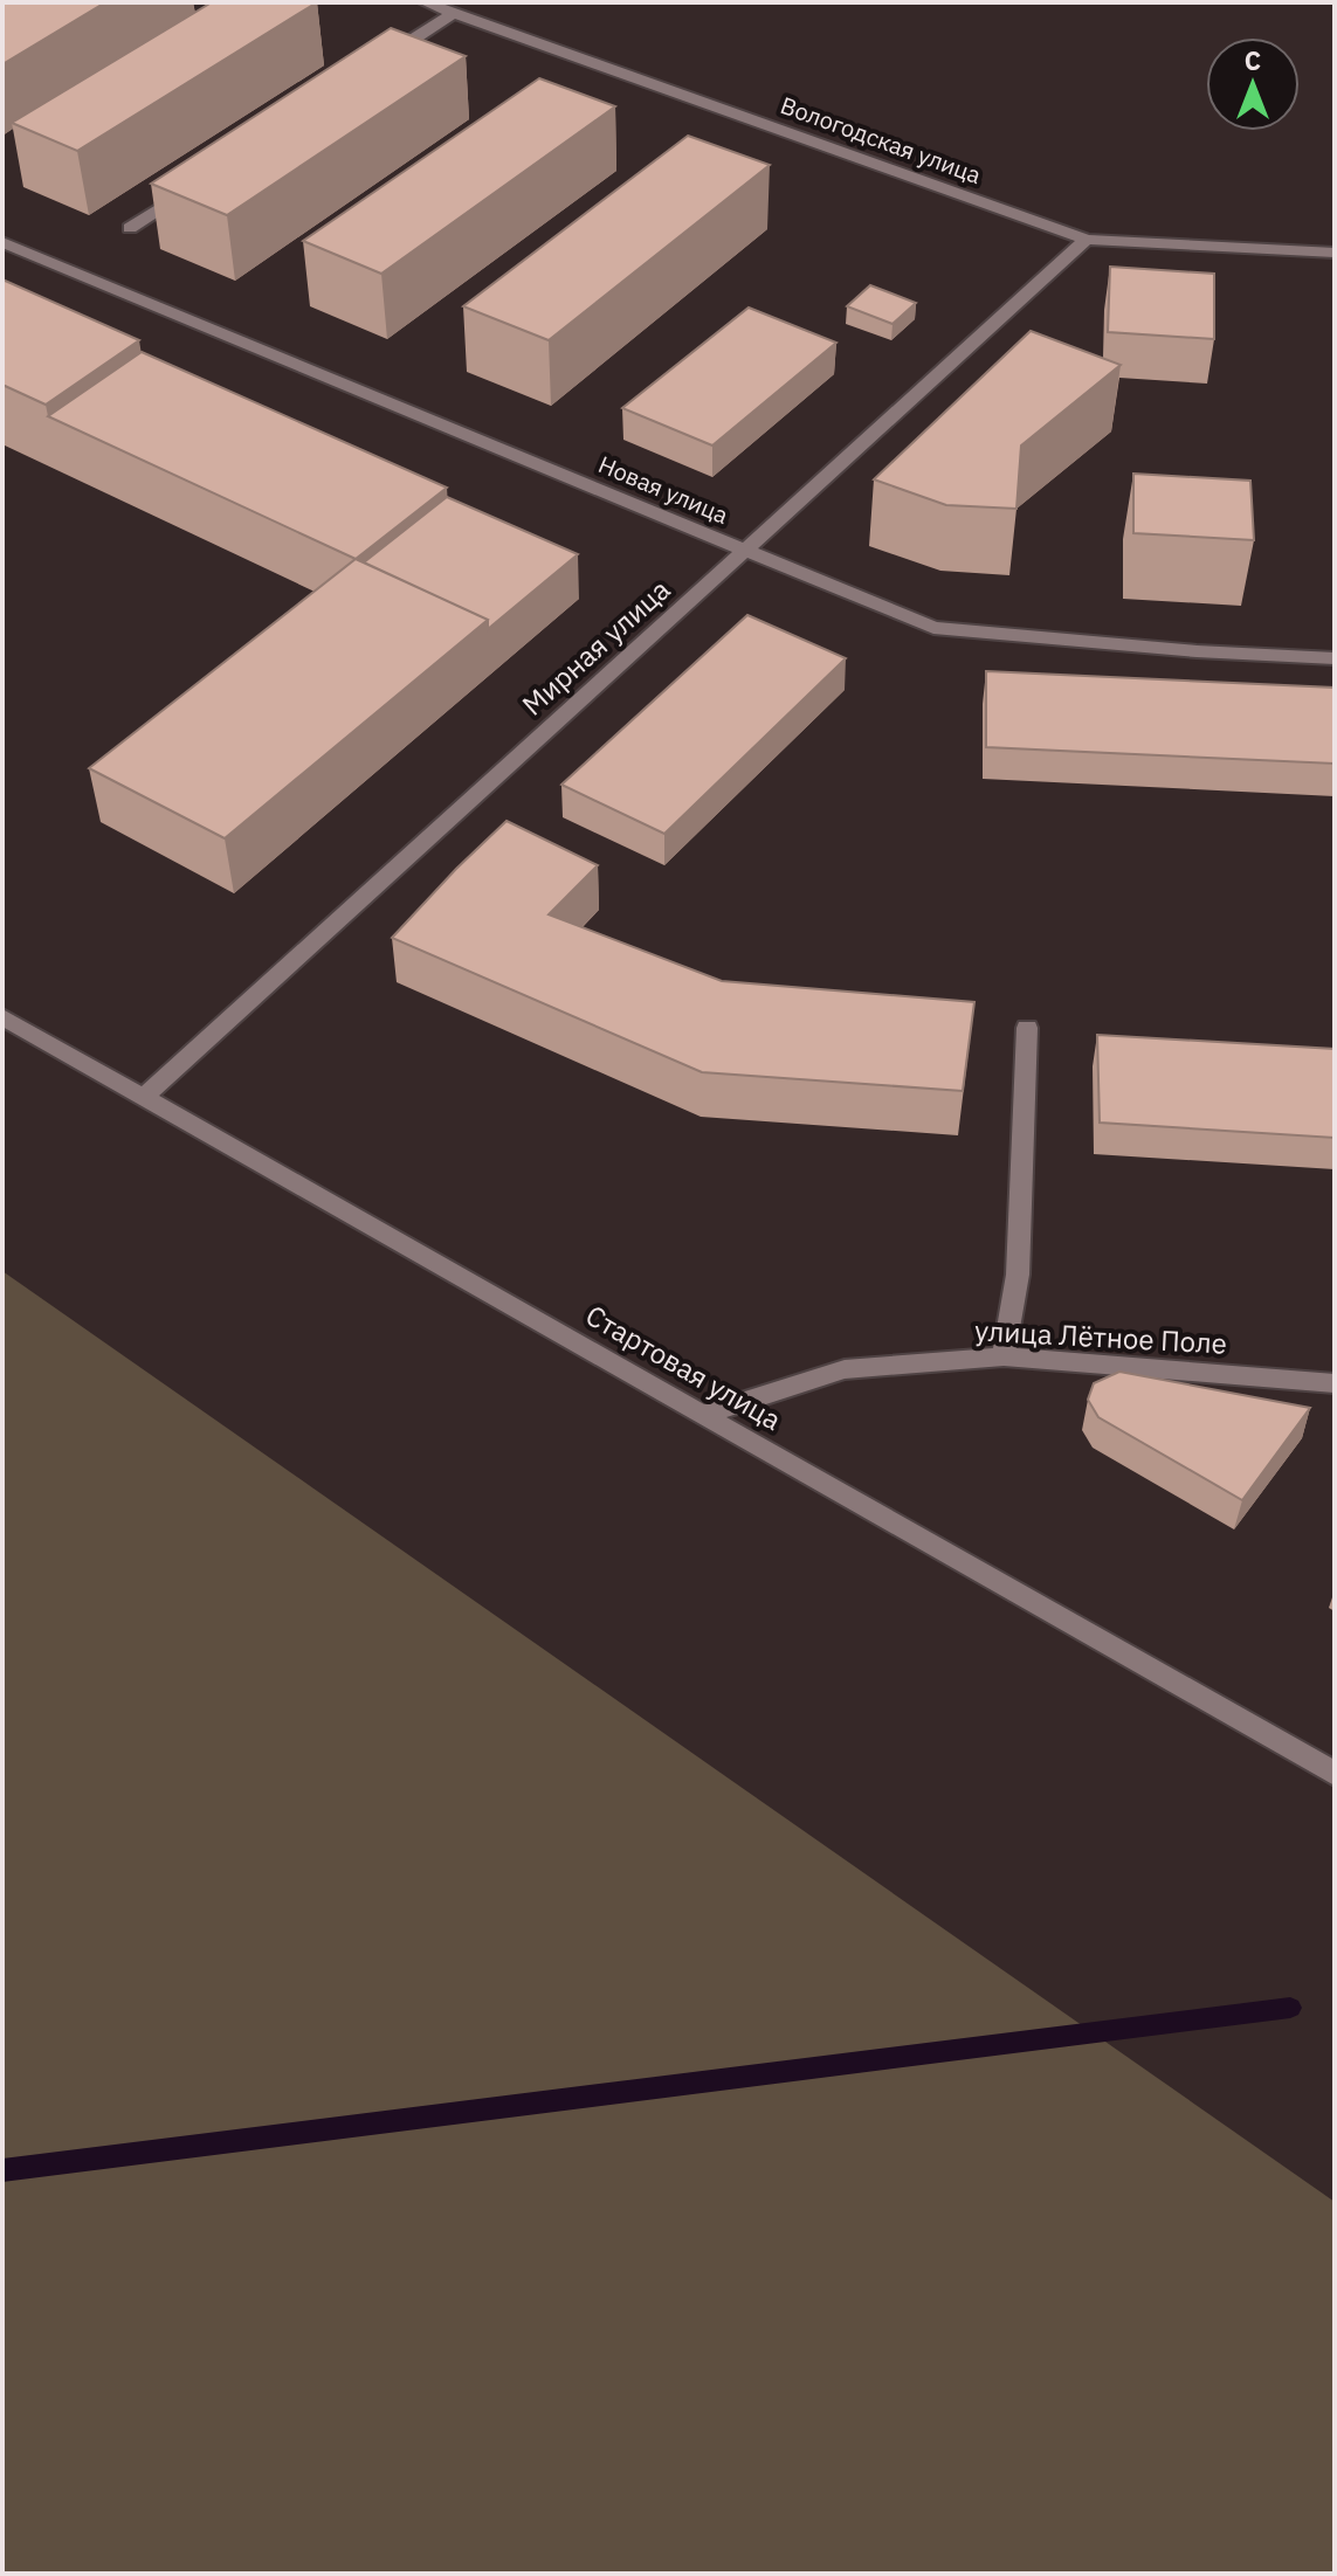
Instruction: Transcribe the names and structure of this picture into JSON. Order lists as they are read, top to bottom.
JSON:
{
  "streets": {
    "street": [
      "Вологодская улица",
      "Новая улица",
      "Мирная улица",
      "улица Лётное Поле",
      "Стартовая улица"
    ]
  },
  "crossings": [
    ["Вологодская улица", "Мирная улица"],
    ["Новая улица", "Мирная улица"],
    ["Мирная улица", "Стартовая улица"],
    ["улица Лётное Поле", "Стартовая улица"]
  ],
  "north": "top"
}
